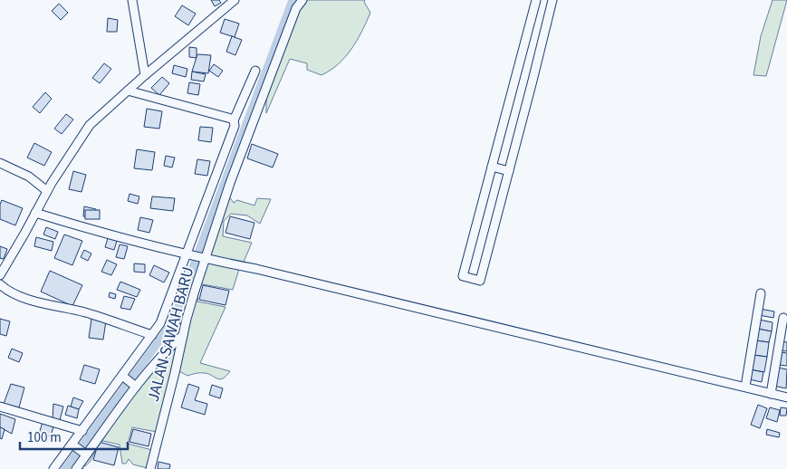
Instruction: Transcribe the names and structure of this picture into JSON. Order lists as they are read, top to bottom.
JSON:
{
  "streets": {
    "street": ["JALAN SAWAH BARU"]
  },
  "scale_bar": "100 m"
}
